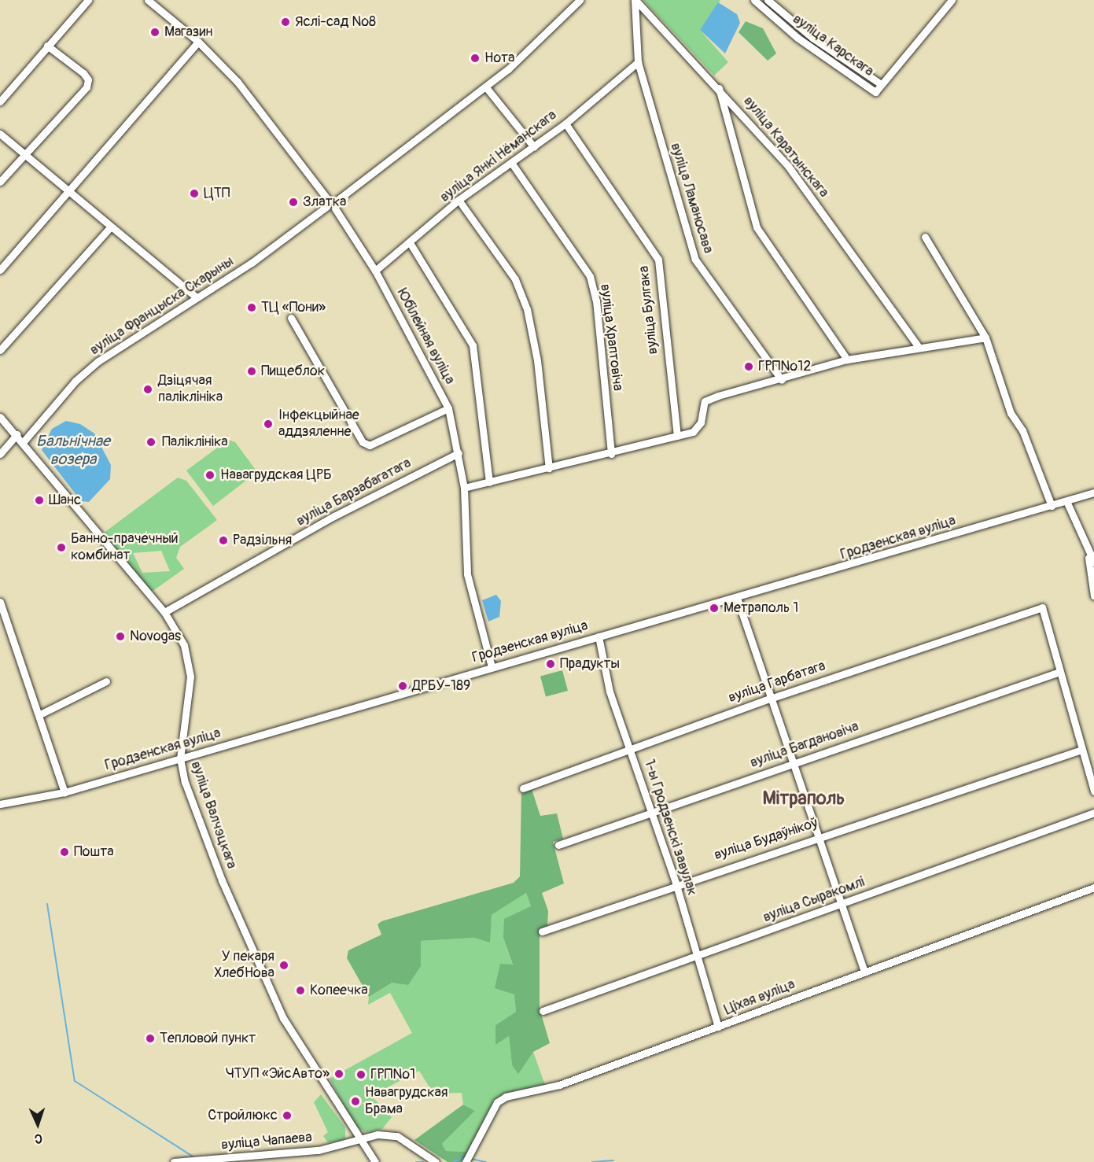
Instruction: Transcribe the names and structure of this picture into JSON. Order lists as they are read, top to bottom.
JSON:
{
  "streets": {
    "street": [
      "вуліца Карскага",
      "вуліца Каратынскага",
      "вуліца Янкі Нёманскага",
      "вуліца Ламаносава",
      "вуліца Францыска Скарыны",
      "вуліца Булгака",
      "Юбілейная вуліца",
      "вуліца Храптовіча",
      "вуліца Барзабагатага",
      "Гродзенская вуліца",
      "вуліца Гарбатага",
      "вуліца Багдановіча",
      "вуліца Валчэцкага",
      "1-ы Гродзенскі завулак",
      "вуліца Будаўнікоў",
      "вуліца Сыракомлі",
      "Ціхая вуліца",
      "вуліца Чапаева"
    ]
  },
  "crossings": [
    ["вуліца Каратынскага", "вуліца Ламаносава"],
    ["вуліца Янкі Нёманскага", "вуліца Ламаносава"],
    ["вуліца Янкі Нёманскага", "вуліца Булгака"],
    ["вуліца Янкі Нёманскага", "Юбілейная вуліца"],
    ["вуліца Янкі Нёманскага", "вуліца Храптовіча"],
    ["вуліца Францыска Скарыны", "вуліца Валчэцкага"],
    ["Юбілейная вуліца", "вуліца Барзабагатага"],
    ["Юбілейная вуліца", "Гродзенская вуліца"],
    ["вуліца Барзабагатага", "вуліца Валчэцкага"],
    ["Гродзенская вуліца", "вуліца Валчэцкага"],
    ["Гродзенская вуліца", "1-ы Гродзенскі завулак"],
    ["вуліца Гарбатага", "вуліца Багдановіча"],
    ["вуліца Гарбатага", "1-ы Гродзенскі завулак"],
    ["вуліца Багдановіча", "1-ы Гродзенскі завулак"],
    ["вуліца Валчэцкага", "вуліца Чапаева"],
    ["1-ы Гродзенскі завулак", "вуліца Будаўнікоў"],
    ["1-ы Гродзенскі завулак", "вуліца Сыракомлі"],
    ["1-ы Гродзенскі завулак", "Ціхая вуліца"]
  ],
  "districts": ["Мітраполь"],
  "water": ["Бальнічнае возера"],
  "places": [
    "Яслі-сад №8",
    "Магазин",
    "Нота",
    "ЦТП",
    "Златка",
    "ТЦ «Пони»",
    "ГРП№12",
    "Пищеблок",
    "Дзіцячая паліклініка",
    "Інфекцыйнае аддзяленне",
    "Паліклініка",
    "Навагрудская ЦРБ",
    "Шанс",
    "Радзільня",
    "Банно-прачечный комбинат",
    "Метраполь 1",
    "Novogas",
    "Прадукты",
    "ДРБУ-189",
    "Пошта",
    "У пекаря ХлебНова",
    "Копеечка",
    "Тепловой пункт",
    "ЧТУП «ЭйсАвто»",
    "ГРП№1",
    "Навагрудская Брама",
    "Стройлюкс"
  ],
  "north": "bottom"
}
